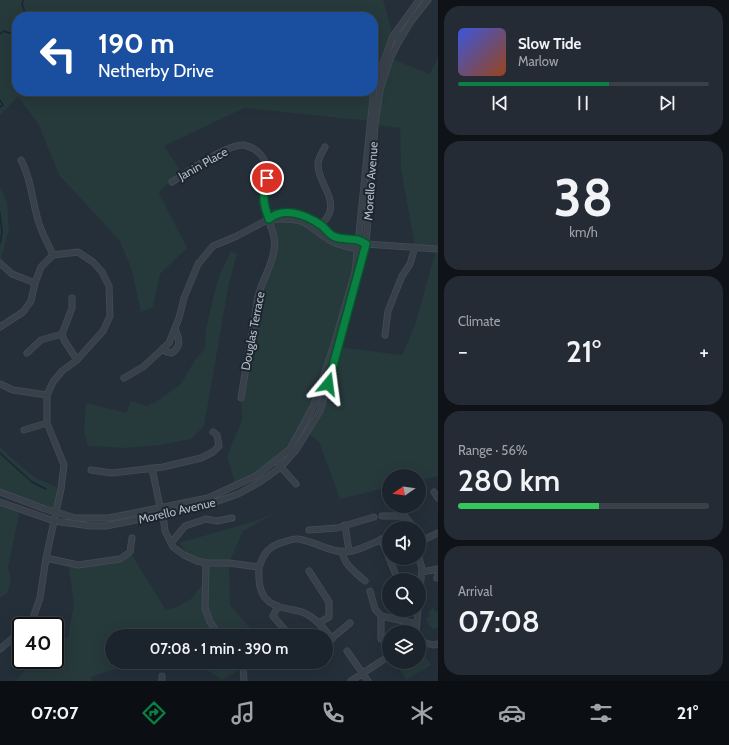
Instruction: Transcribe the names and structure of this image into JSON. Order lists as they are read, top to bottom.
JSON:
{
  "streets": {
    "street": ["Janin Place", "Morello Avenue", "Douglas Terrace"]
  },
  "crossings": [
    ["Janin Place", "Douglas Terrace"]
  ],
  "north": "left",
  "page": {
    "turn": ["190 m", "Netherby Drive"],
    "song": ["Slow Tide", "Marlow"],
    "tile": [
      ["38", "km/h"],
      "Climate",
      ["Range · 56%", "280 km"],
      ["Arrival", "07:08"]
    ],
    "heat": ["−", "21°", "+"],
    "limit": "40",
    "trip": "07:08 · 1 min · 390 m",
    "tabs": ["07:07", "21°"]
  }
}
